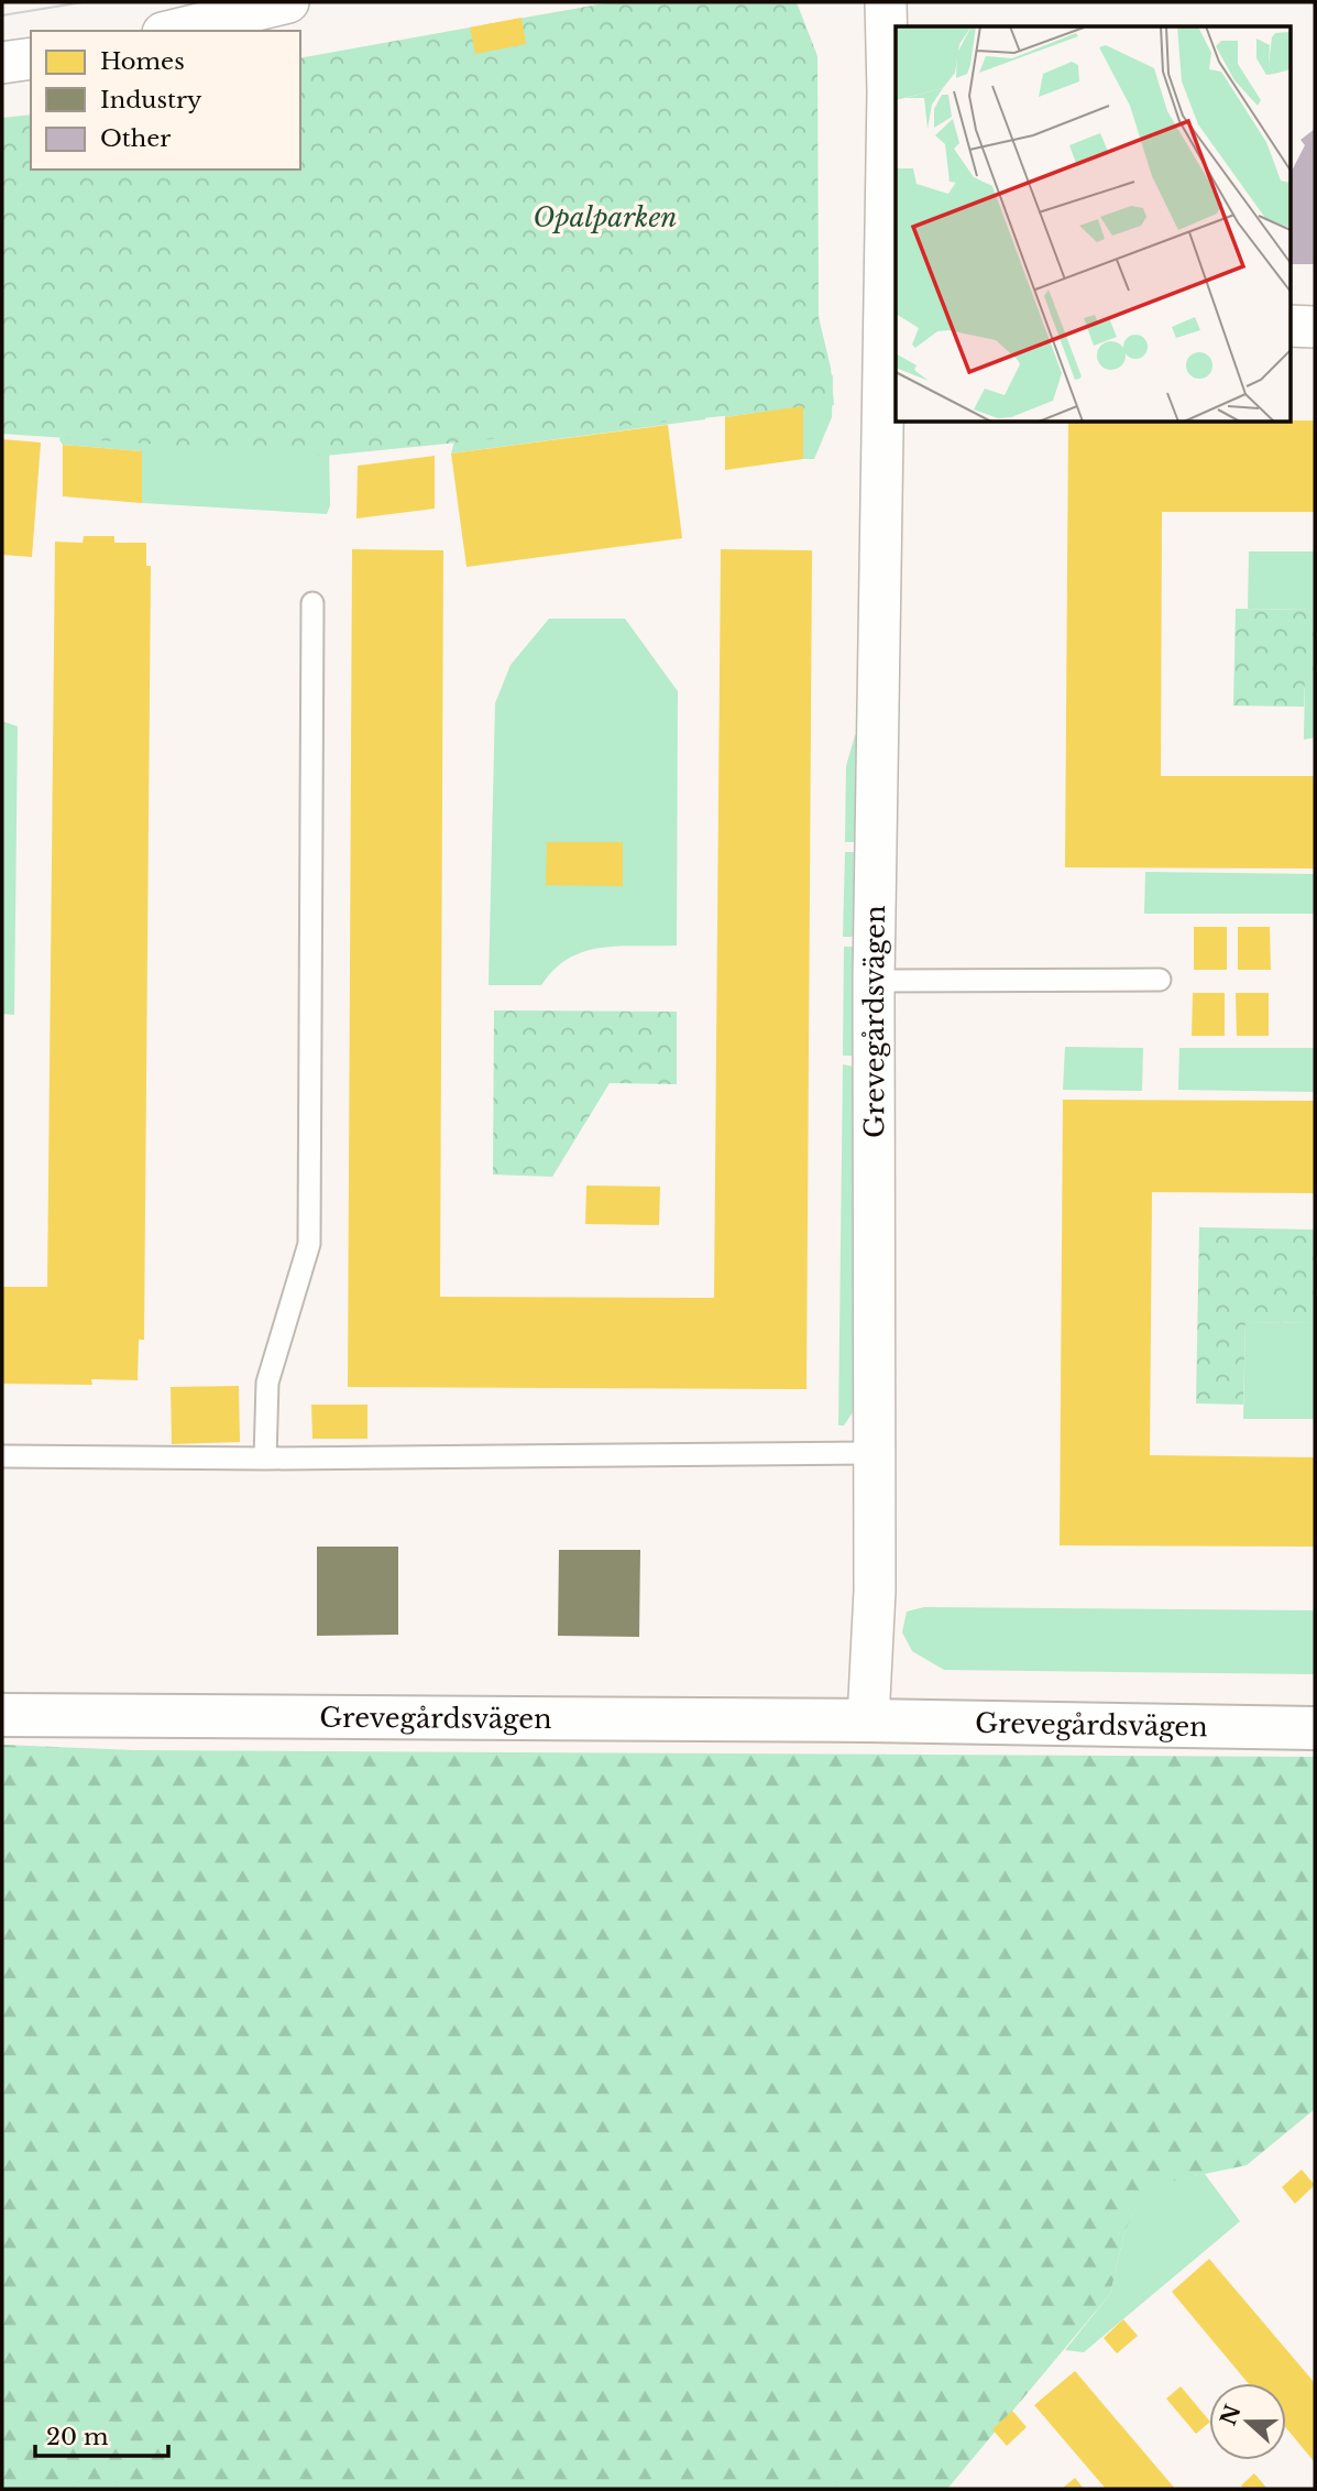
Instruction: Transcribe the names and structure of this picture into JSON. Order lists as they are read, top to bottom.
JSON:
{
  "streets": {
    "street": ["Grevegårdsvägen"]
  },
  "parks": ["Opalparken"],
  "legend": ["Homes", "Industry", "Other"],
  "scale_bar": "20 m",
  "north": "left"
}
